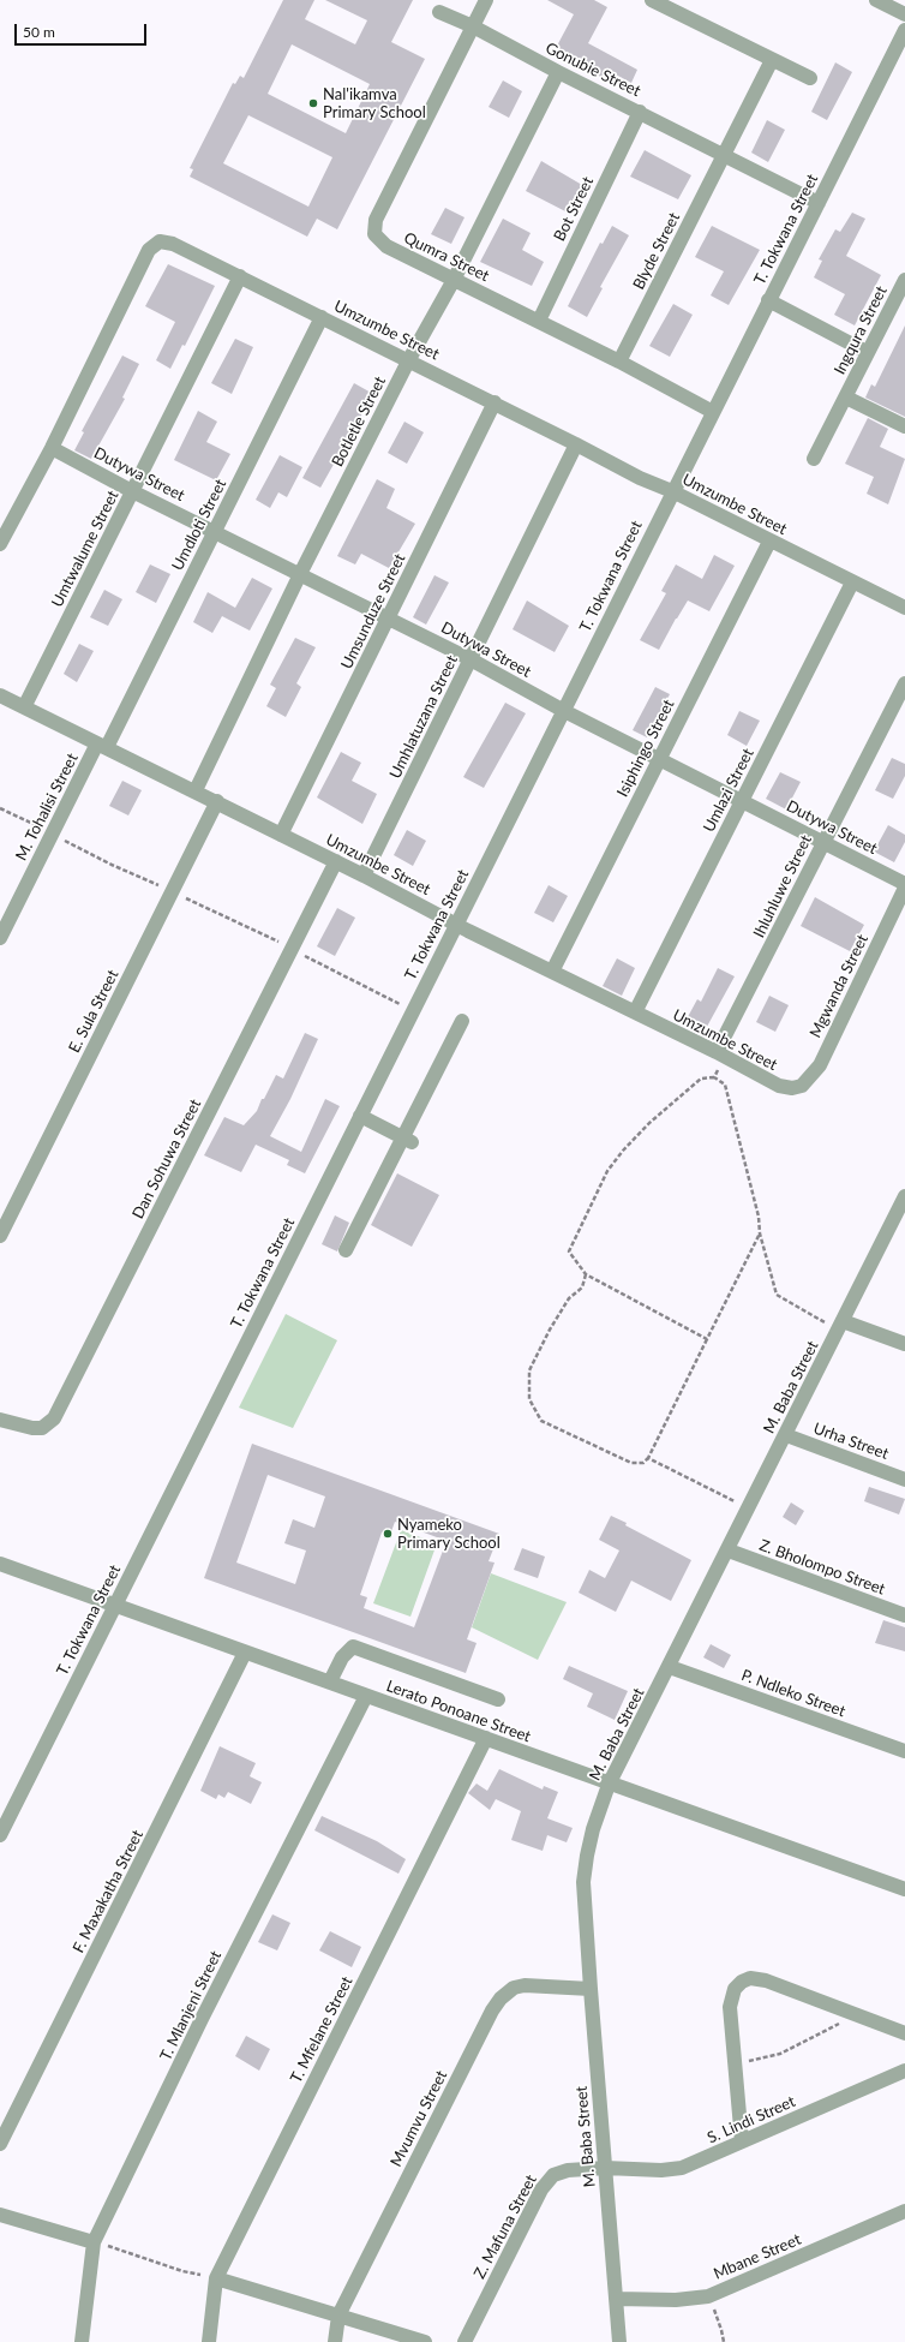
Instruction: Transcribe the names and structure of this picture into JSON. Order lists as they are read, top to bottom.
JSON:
{
  "streets": {
    "street": [
      "Gonubie Street",
      "Bot Street",
      "T. Tokwana Street",
      "Blyde Street",
      "Qumra Street",
      "Umzumbe Street",
      "Ingqura Street",
      "Botletle Street",
      "Dutywa Street",
      "Umdloti Street",
      "Umtwalume Street",
      "Umsunduze Street",
      "Umhlatuzana Street",
      "Isiphingo Street",
      "Umlazi Street",
      "M. Tohalisi Street",
      "Ihluhluwe Street",
      "Mgwanda Street",
      "E. Sula Street",
      "Dan Sohuwa Street",
      "M. Baba Street",
      "Urha Street",
      "Z. Bholompo Street",
      "P. Ndleko Street",
      "Lerato Ponoane Street",
      "F. Maxakatha Street",
      "T. Mlanjeni Street",
      "T. Mfelane Street",
      "Mvumvu Street",
      "S. Lindi Street",
      "Z. Mafuna Street",
      "Mbane Street"
    ]
  },
  "crossings": [
    ["Gonubie Street", "Bot Street"],
    ["Gonubie Street", "T. Tokwana Street"],
    ["Gonubie Street", "Blyde Street"],
    ["Gonubie Street", "Qumra Street"],
    ["Gonubie Street", "Botletle Street"],
    ["Bot Street", "Qumra Street"],
    ["T. Tokwana Street", "Qumra Street"],
    ["T. Tokwana Street", "Umzumbe Street"],
    ["T. Tokwana Street", "Dutywa Street"],
    ["T. Tokwana Street", "Lerato Ponoane Street"],
    ["Blyde Street", "Qumra Street"],
    ["Qumra Street", "Botletle Street"],
    ["Umzumbe Street", "Botletle Street"],
    ["Umzumbe Street", "Dutywa Street"],
    ["Umzumbe Street", "Umdloti Street"],
    ["Umzumbe Street", "Umtwalume Street"],
    ["Umzumbe Street", "Umsunduze Street"],
    ["Umzumbe Street", "Umhlatuzana Street"],
    ["Umzumbe Street", "Isiphingo Street"],
    ["Umzumbe Street", "Umlazi Street"],
    ["Umzumbe Street", "M. Tohalisi Street"],
    ["Umzumbe Street", "Ihluhluwe Street"],
    ["Umzumbe Street", "Mgwanda Street"],
    ["Umzumbe Street", "E. Sula Street"],
    ["Umzumbe Street", "Dan Sohuwa Street"],
    ["Botletle Street", "Dutywa Street"],
    ["Dutywa Street", "Umdloti Street"],
    ["Dutywa Street", "Umtwalume Street"],
    ["Dutywa Street", "Umsunduze Street"],
    ["Dutywa Street", "Umhlatuzana Street"],
    ["Dutywa Street", "Isiphingo Street"],
    ["Dutywa Street", "Umlazi Street"],
    ["Dutywa Street", "Ihluhluwe Street"],
    ["Umdloti Street", "M. Tohalisi Street"],
    ["M. Baba Street", "Urha Street"],
    ["M. Baba Street", "Z. Bholompo Street"],
    ["M. Baba Street", "P. Ndleko Street"],
    ["M. Baba Street", "Lerato Ponoane Street"],
    ["M. Baba Street", "Mvumvu Street"],
    ["M. Baba Street", "S. Lindi Street"],
    ["M. Baba Street", "Z. Mafuna Street"],
    ["M. Baba Street", "Mbane Street"],
    ["Lerato Ponoane Street", "F. Maxakatha Street"],
    ["Lerato Ponoane Street", "T. Mlanjeni Street"],
    ["Lerato Ponoane Street", "T. Mfelane Street"],
    ["S. Lindi Street", "Z. Mafuna Street"]
  ],
  "places": ["Nal'ikamva Primary School", "Nyameko Primary School"],
  "scale_bar": "50 m"
}
